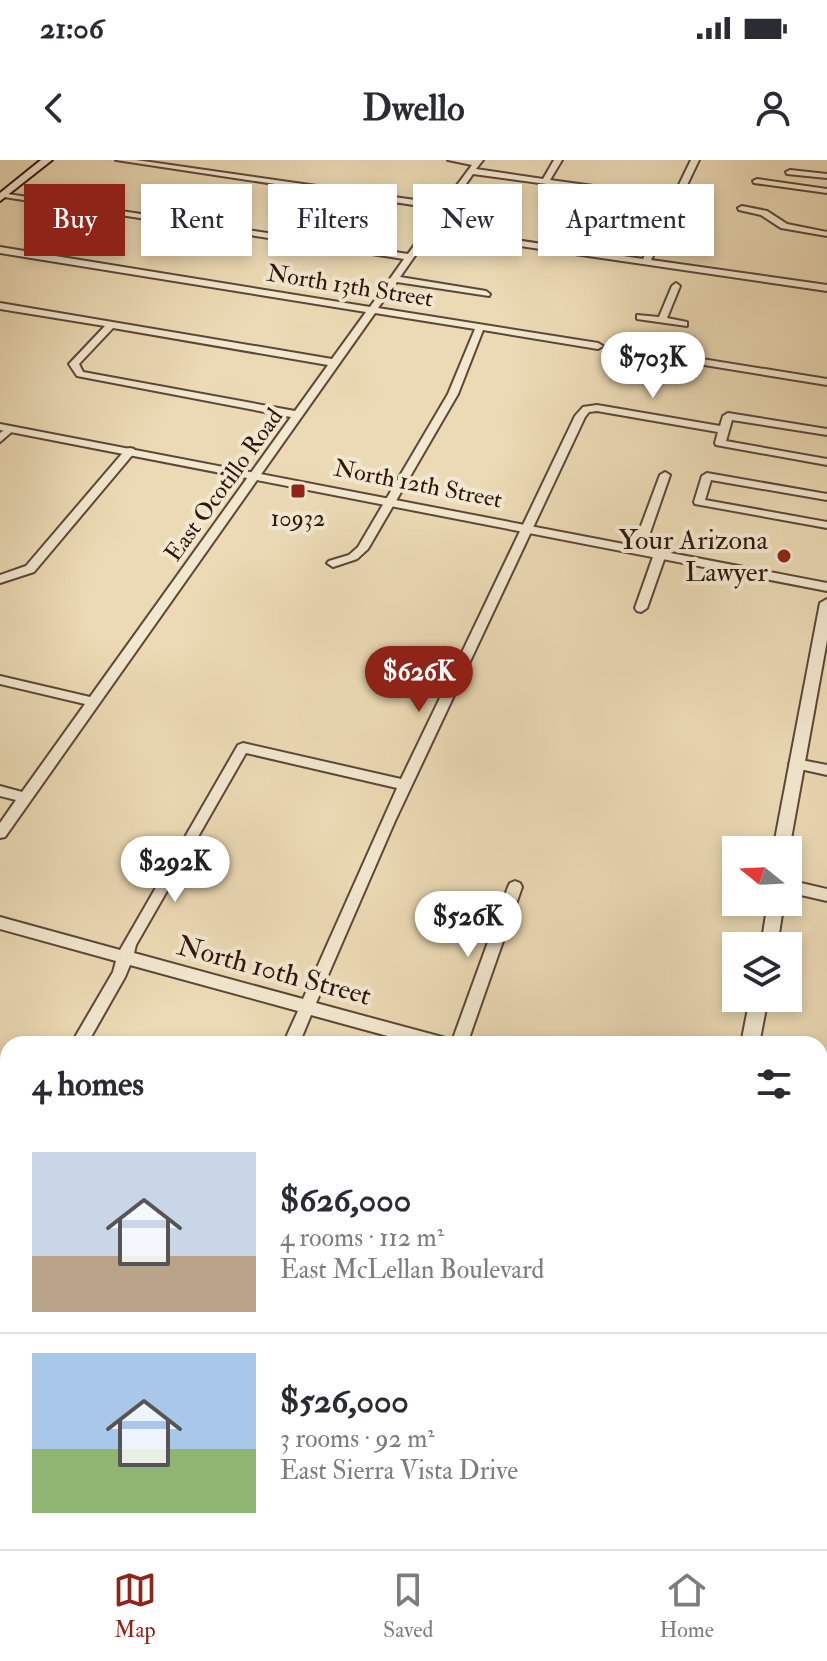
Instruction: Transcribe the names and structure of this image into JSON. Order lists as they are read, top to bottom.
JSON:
{
  "streets": {
    "street": [
      "North 13th Street",
      "North 12th Street",
      "East Ocotillo Road",
      "North 10th Street"
    ]
  },
  "crossings": [
    ["North 13th Street", "East Ocotillo Road"],
    ["North 12th Street", "East Ocotillo Road"]
  ],
  "places": {
    "transit": ["10932"],
    "other": ["Your Arizona Lawyer"]
  },
  "north": "left",
  "page": {
    "status": "21:06",
    "header": "Dwello",
    "chip": [
      "Buy",
      "Rent",
      "Filters",
      "New",
      "Apartment"
    ],
    "price": [
      "$703K",
      "$626K",
      "$292K",
      "$526K"
    ],
    "heading": "4 homes",
    "list": [
      {
        "name": "$626,000",
        "note": "4 rooms · 112 m² · East McLellan Boulevard"
      },
      {
        "name": "$526,000",
        "note": "3 rooms · 92 m² · East Sierra Vista Drive"
      }
    ],
    "tabs": ["Map", "Saved", "Home"]
  }
}
